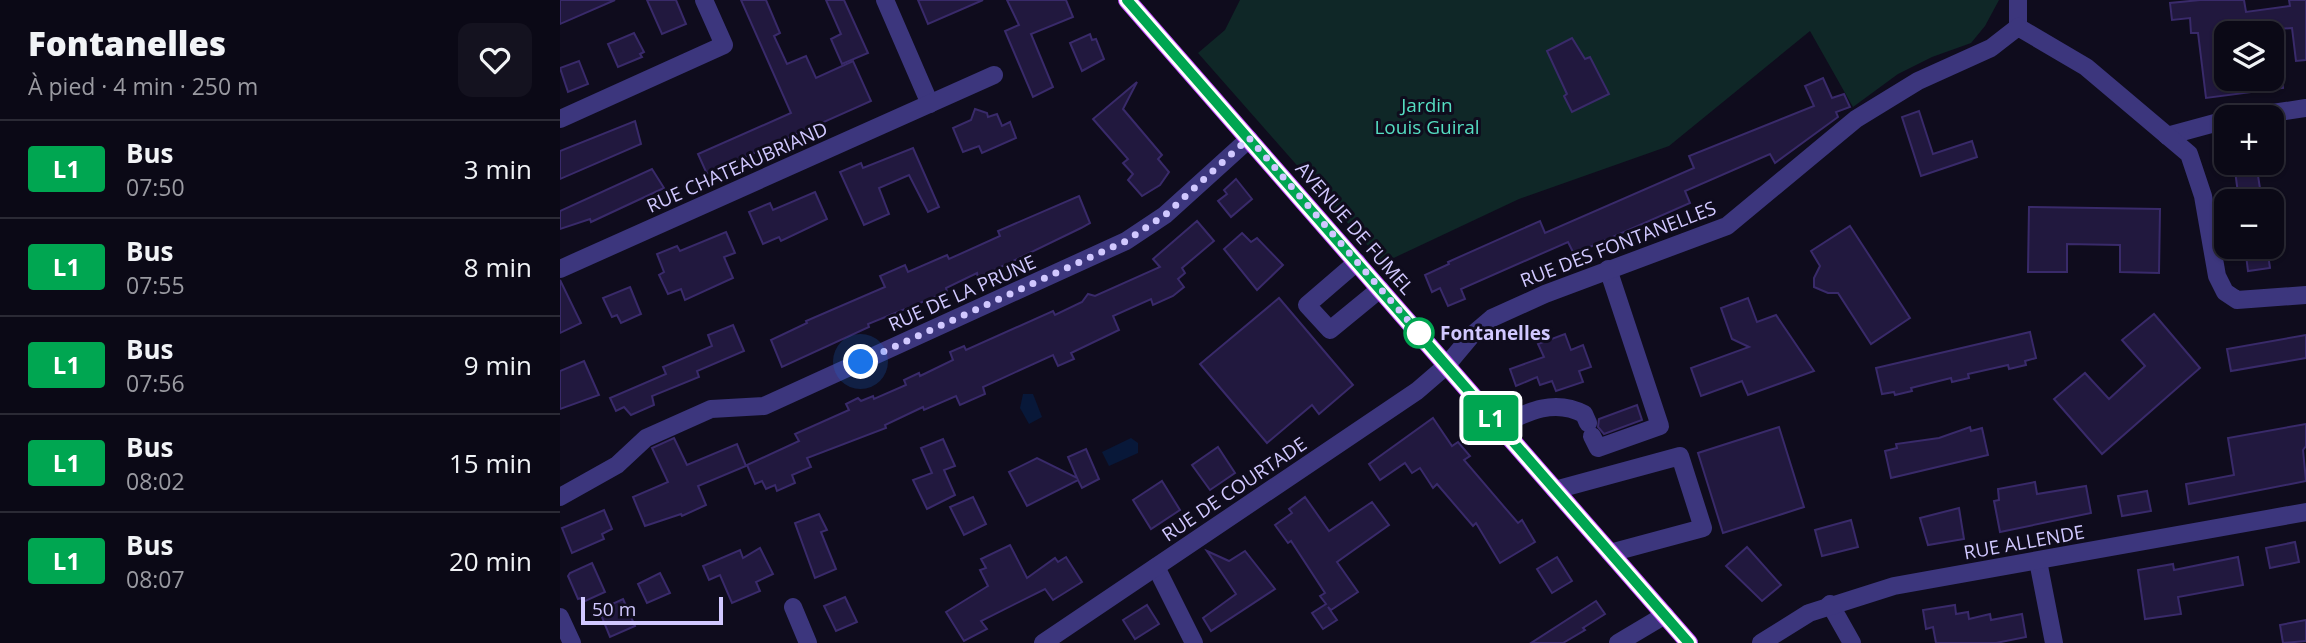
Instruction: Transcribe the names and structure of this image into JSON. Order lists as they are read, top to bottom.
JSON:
{
  "streets": {
    "main road": ["AVENUE DE FUMEL"],
    "street": [
      "RUE CHATEAUBRIAND",
      "RUE DES FONTANELLES",
      "RUE DE LA PRUNE",
      "RUE DE COURTADE",
      "RUE ALLENDE"
    ]
  },
  "crossings": [
    ["AVENUE DE FUMEL", "RUE DES FONTANELLES"],
    ["AVENUE DE FUMEL", "RUE DE LA PRUNE"],
    ["AVENUE DE FUMEL", "RUE DE COURTADE"],
    ["RUE DES FONTANELLES", "RUE DE COURTADE"]
  ],
  "parks": ["Jardin Louis Guiral"],
  "places": ["Fontanelles"],
  "lines": ["bus line L1"],
  "scale_bar": "50 m",
  "page": {
    "heading": ["Fontanelles", "À pied · 4 min · 250 m"],
    "on_map": "L1",
    "map_buttons": ["+", "−"],
    "list": [
      {
        "mark": "L1",
        "name": "Bus",
        "note": "07:50",
        "value": "3 min"
      },
      {
        "mark": "L1",
        "name": "Bus",
        "note": "07:55",
        "value": "8 min"
      },
      {
        "mark": "L1",
        "name": "Bus",
        "note": "07:56",
        "value": "9 min"
      },
      {
        "mark": "L1",
        "name": "Bus",
        "note": "08:02",
        "value": "15 min"
      },
      {
        "mark": "L1",
        "name": "Bus",
        "note": "08:07",
        "value": "20 min"
      }
    ],
    "scale": "50 m"
  }
}
